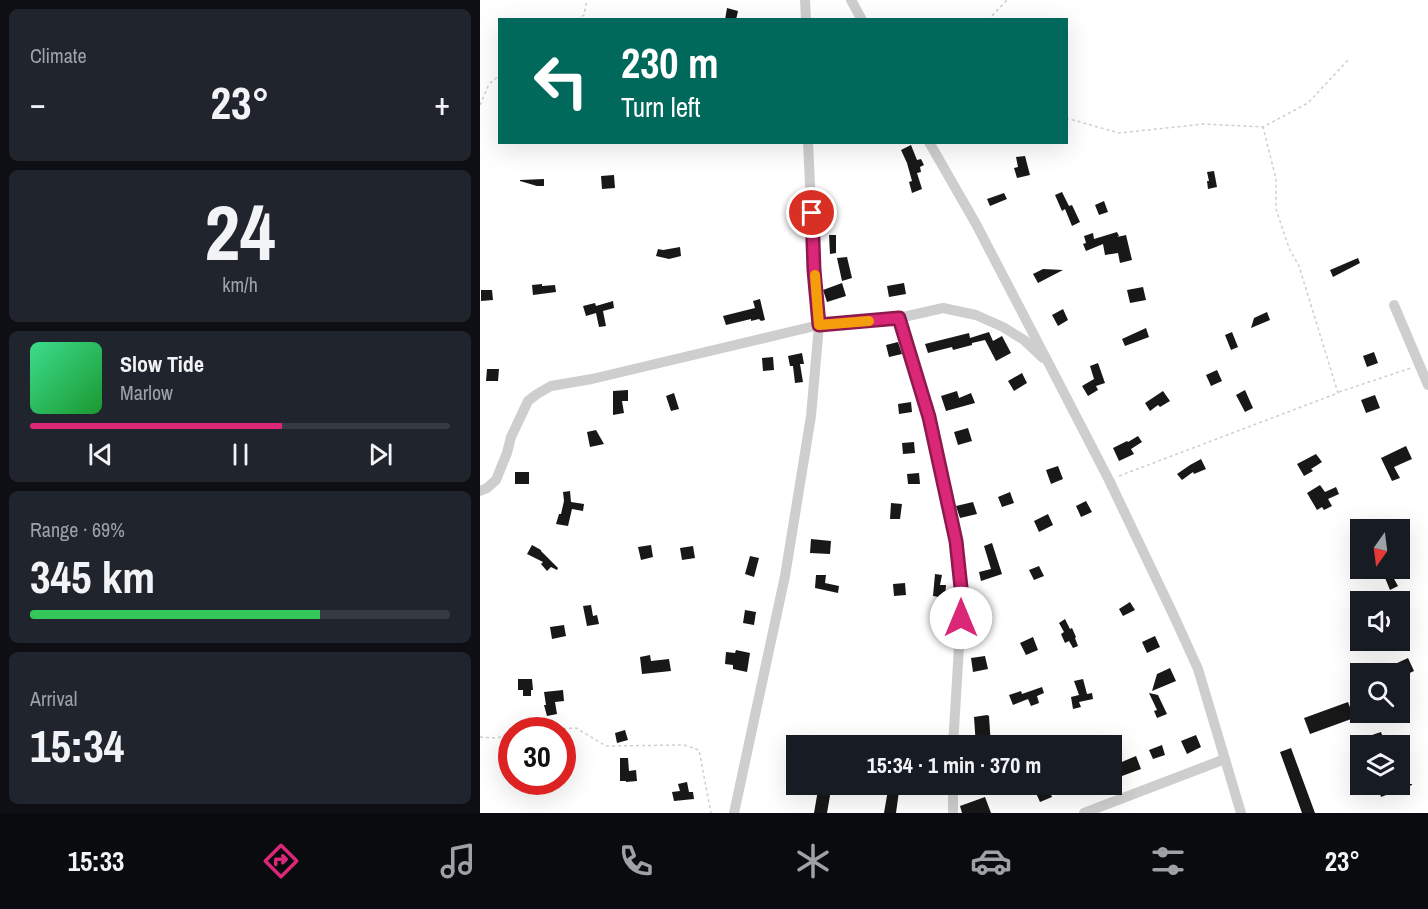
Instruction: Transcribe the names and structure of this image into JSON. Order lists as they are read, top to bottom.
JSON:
{
  "north": "bottom",
  "page": {
    "tile": [
      "Climate",
      ["24", "km/h"],
      ["Range · 69%", "345 km"],
      ["Arrival", "15:34"]
    ],
    "turn": ["230 m", "Turn left"],
    "heat": ["−", "23°", "+"],
    "song": ["Slow Tide", "Marlow"],
    "limit": "30",
    "trip": "15:34 · 1 min · 370 m",
    "tabs": ["15:33", "23°"]
  }
}
